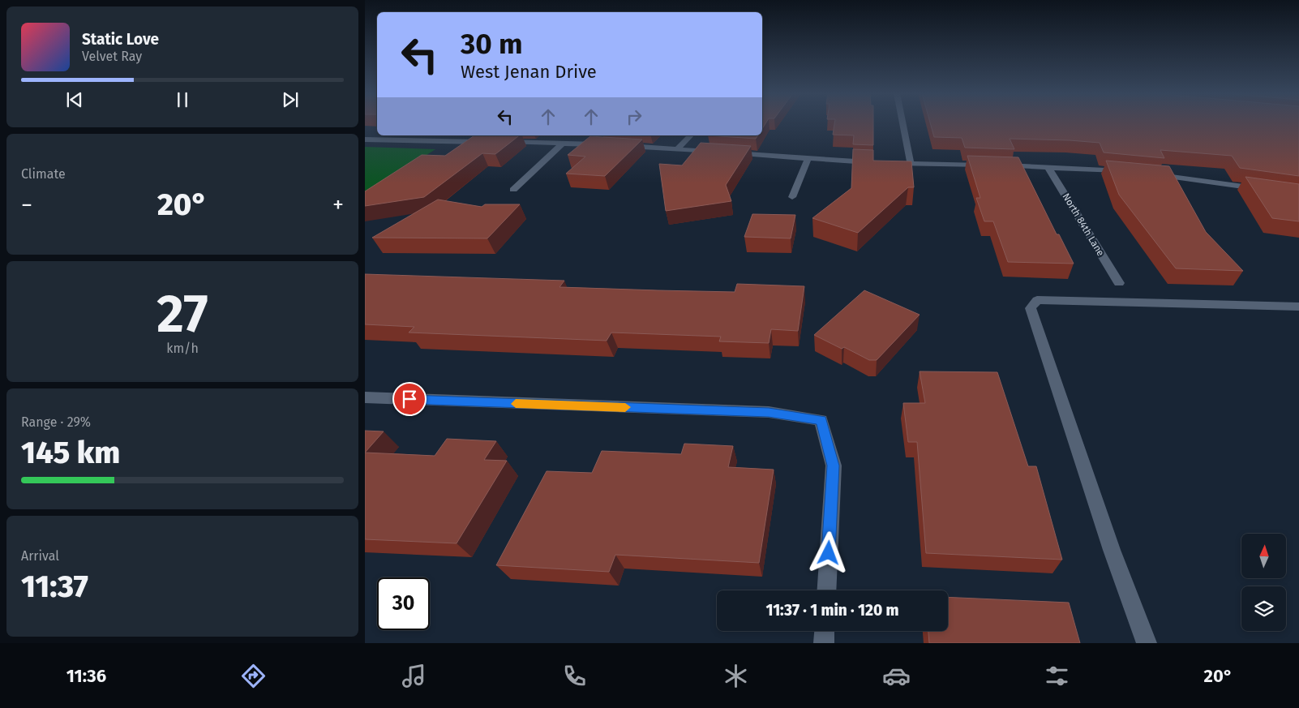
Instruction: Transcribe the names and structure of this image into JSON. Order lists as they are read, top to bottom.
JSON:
{
  "streets": {
    "street": ["North 84th Lane"]
  },
  "north": "top",
  "page": {
    "turn": ["30 m", "West Jenan Drive"],
    "song": ["Static Love", "Velvet Ray"],
    "tile": [
      "Climate",
      ["27", "km/h"],
      ["Range · 29%", "145 km"],
      ["Arrival", "11:37"]
    ],
    "heat": ["−", "20°", "+"],
    "limit": "30",
    "trip": "11:37 · 1 min · 120 m",
    "tabs": ["11:36", "20°"]
  }
}
